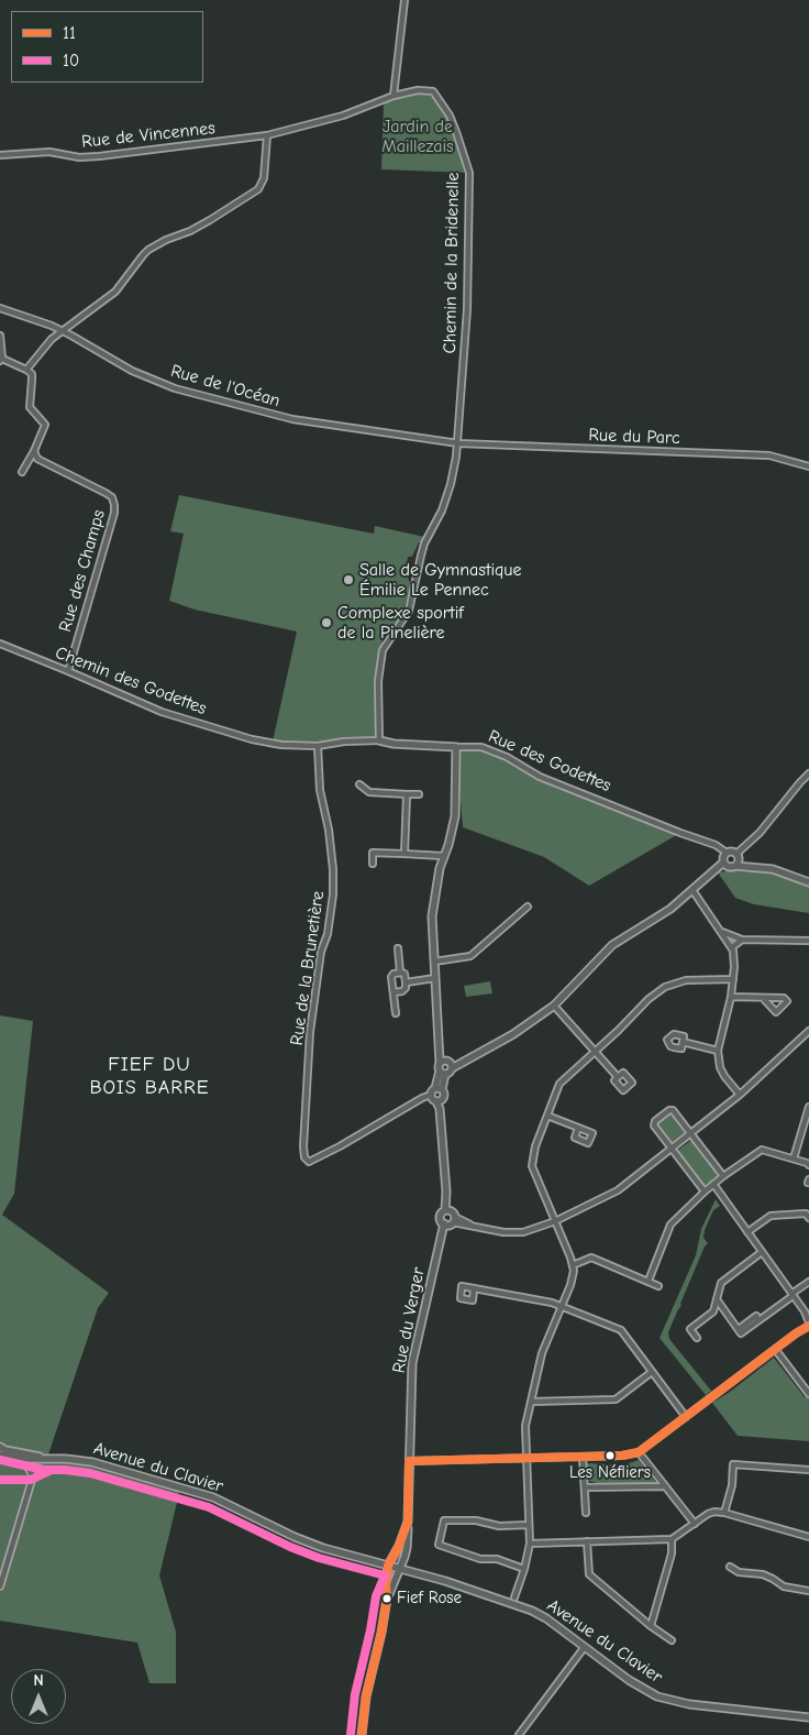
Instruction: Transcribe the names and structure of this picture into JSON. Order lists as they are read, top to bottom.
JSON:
{
  "streets": {
    "street": [
      "Rue de Vincennes",
      "Chemin de la Bridenelle",
      "Rue de l'Océan",
      "Rue du Parc",
      "Rue des Champs",
      "Chemin des Godettes",
      "Rue des Godettes",
      "Rue de la Brunetière",
      "Rue du Verger",
      "Avenue du Clavier"
    ]
  },
  "crossings": [
    ["Rue de Vincennes", "Chemin de la Bridenelle"],
    ["Chemin de la Bridenelle", "Rue de l'Océan"],
    ["Chemin de la Bridenelle", "Rue du Parc"],
    ["Chemin de la Bridenelle", "Rue des Godettes"],
    ["Rue de l'Océan", "Rue du Parc"],
    ["Rue des Champs", "Chemin des Godettes"],
    ["Chemin des Godettes", "Rue des Godettes"],
    ["Chemin des Godettes", "Rue de la Brunetière"],
    ["Rue des Godettes", "Rue de la Brunetière"],
    ["Rue du Verger", "Avenue du Clavier"]
  ],
  "districts": ["FIEF DU BOIS BARRE"],
  "parks": ["Jardin de Maillezais"],
  "places": [
    "Salle de Gymnastique Émilie Le Pennec",
    "Complexe sportif de la Pinelière",
    "Les Néfliers",
    "Fief Rose"
  ],
  "lines": ["transit line 11", "transit line 10"],
  "legend": ["11", "10"],
  "north": "top"
}
